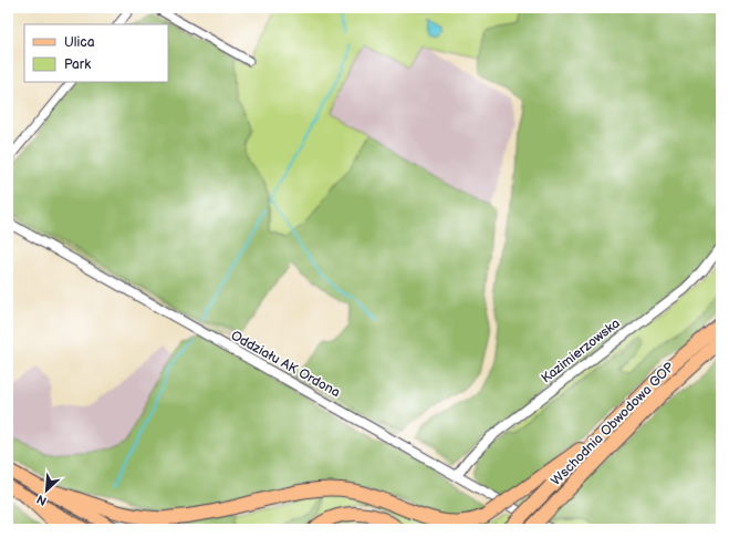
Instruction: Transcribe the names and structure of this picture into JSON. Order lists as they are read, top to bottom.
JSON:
{
  "streets": {
    "highway": ["Wschodnia Obwodowa GOP"],
    "street": ["Kazimierzowska", "Oddziału AK Ordona"]
  },
  "crossings": [
    ["Kazimierzowska", "Oddziału AK Ordona"]
  ],
  "legend": ["Ulica", "Park"],
  "north": "bottom left"
}
